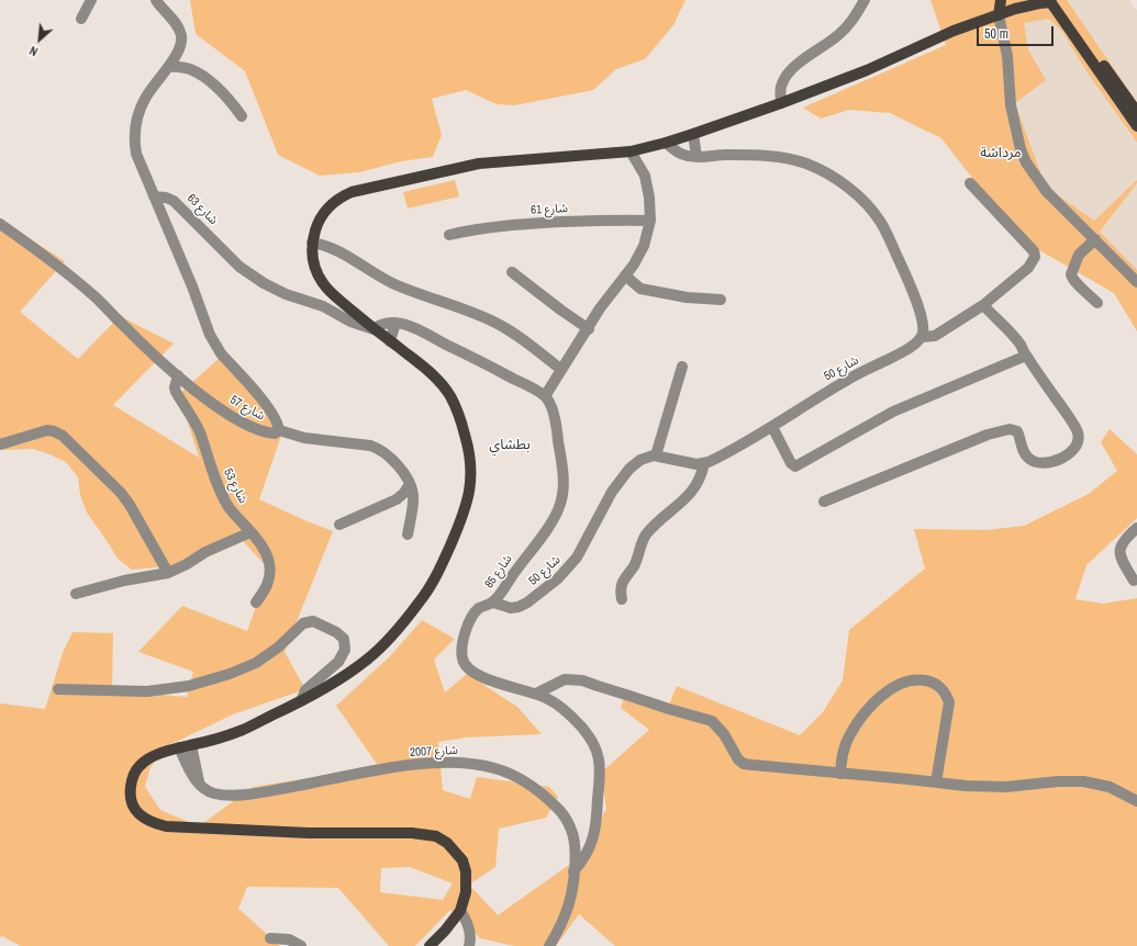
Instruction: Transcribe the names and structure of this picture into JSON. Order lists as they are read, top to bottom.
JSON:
{
  "streets": {
    "street": [
      "شارع 63",
      "شارع 61",
      "شارع 50",
      "شارع 57",
      "شارع 53",
      "شارع 85",
      "شارع 2007"
    ]
  },
  "crossings": [
    ["شارع 63", "شارع 57"],
    ["شارع 50", "شارع 85"],
    ["شارع 57", "شارع 53"],
    ["شارع 85", "شارع 2007"]
  ],
  "districts": ["مرداشة", "بطشاي"],
  "scale_bar": "50 m",
  "north": "bottom left"
}
